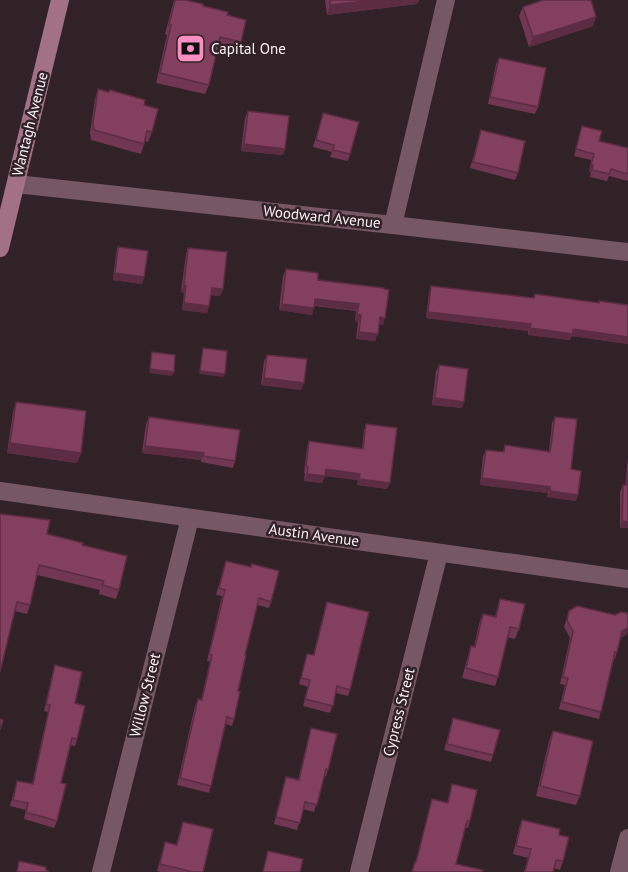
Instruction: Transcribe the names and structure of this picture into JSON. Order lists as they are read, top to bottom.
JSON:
{
  "streets": {
    "main road": ["Wantagh Avenue"],
    "street": [
      "Woodward Avenue",
      "Austin Avenue",
      "Willow Street",
      "Cypress Street"
    ]
  },
  "crossings": [
    ["Wantagh Avenue", "Woodward Avenue"],
    ["Austin Avenue", "Willow Street"],
    ["Austin Avenue", "Cypress Street"]
  ],
  "places": {
    "bank": ["Capital One"]
  }
}
